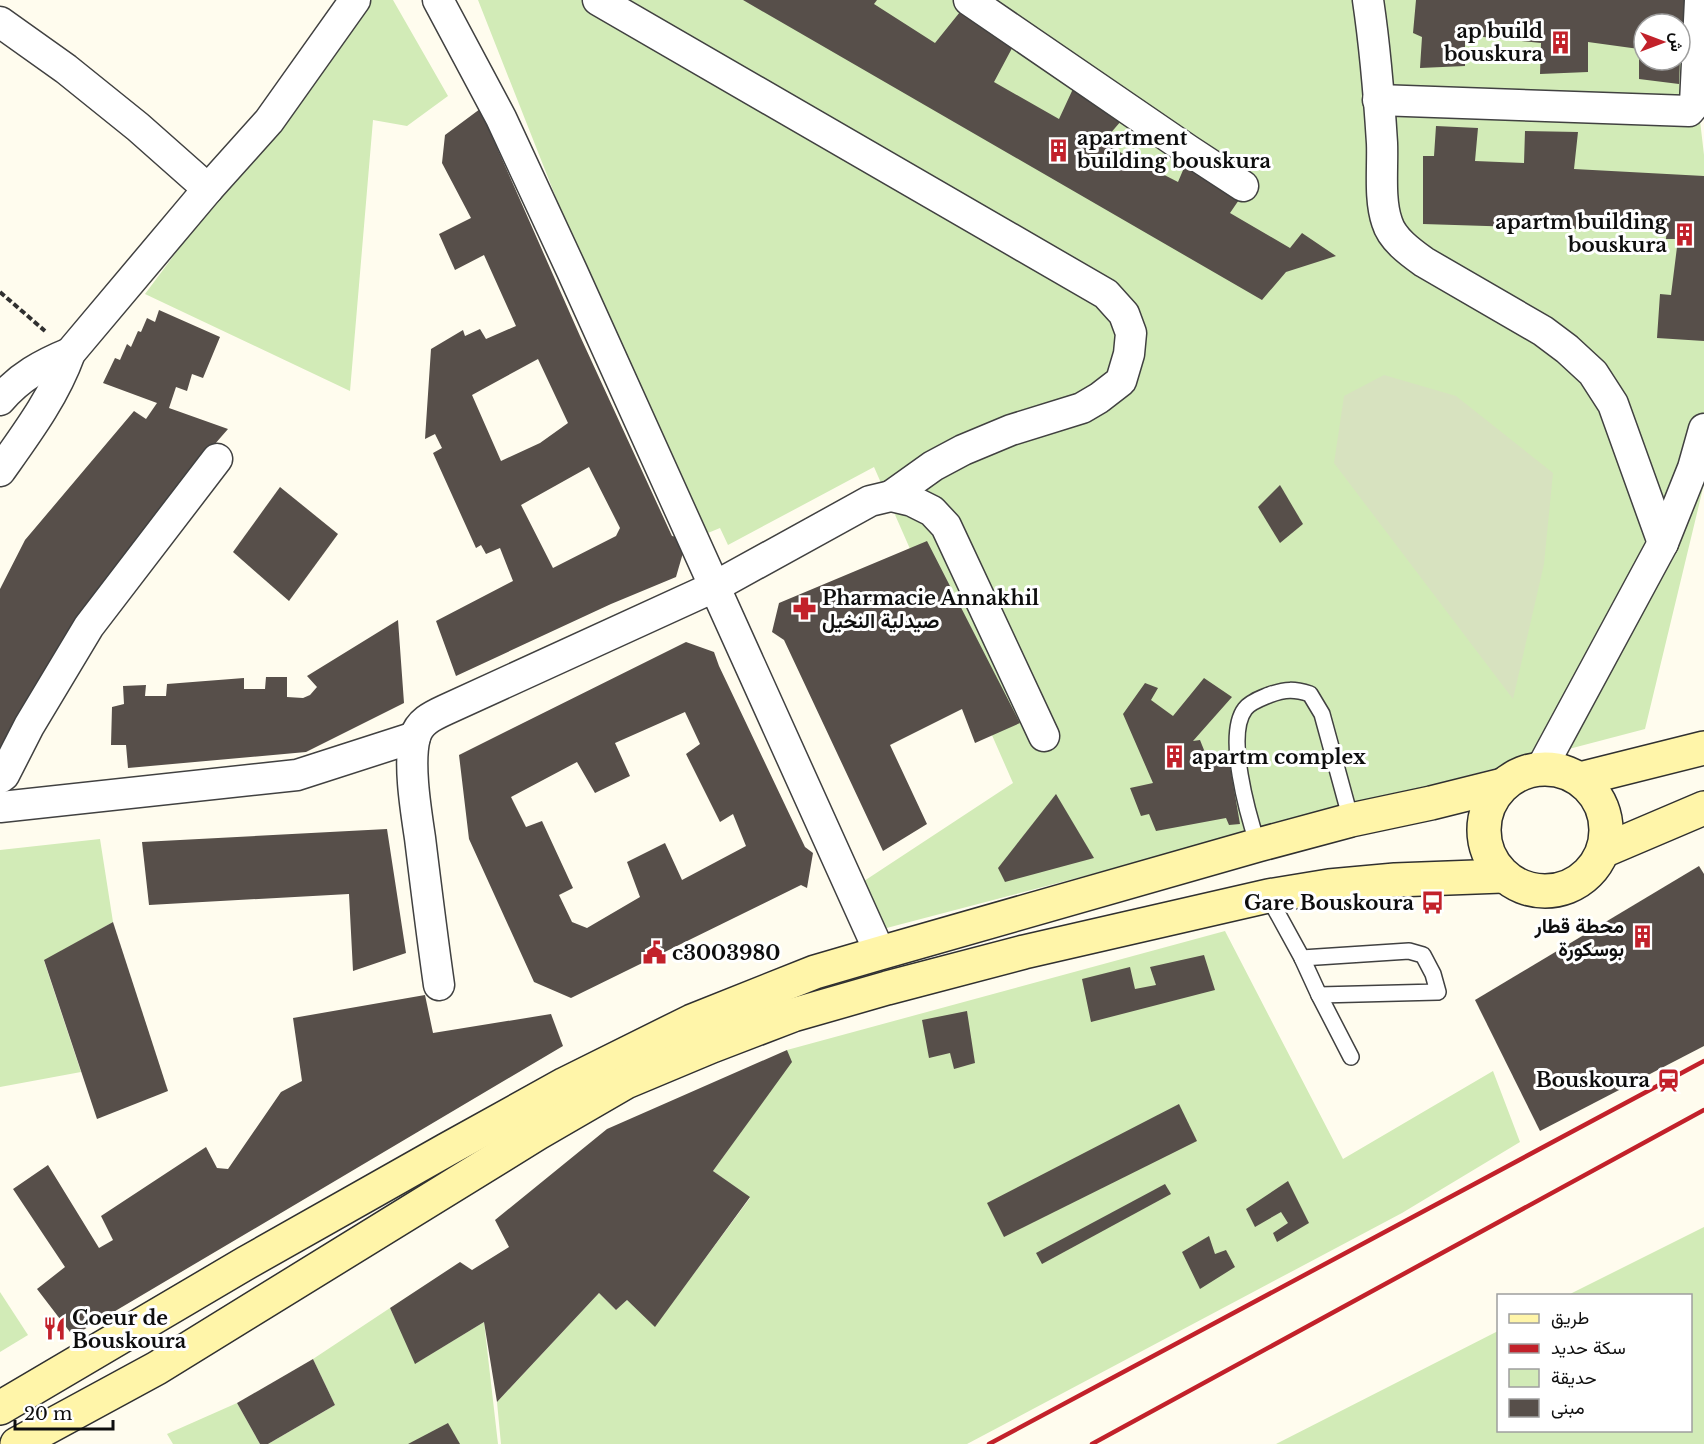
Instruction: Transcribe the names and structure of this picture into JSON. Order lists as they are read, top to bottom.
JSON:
{
  "places": {
    "building": [
      "ap build bouskura",
      "apartment building bouskura",
      "apartm building bouskura",
      "apartm complex",
      "محطة قطار بوسكورة"
    ],
    "pharmacy": ["Pharmacie Annakhil صيدلية النخيل"],
    "bus stop": ["Gare Bouskoura"],
    "public building": ["c3003980"],
    "station": ["Bouskoura"],
    "restaurant": ["Coeur de Bouskoura"]
  },
  "legend": [
    "طريق",
    "سكة حديد",
    "حديقة",
    "مبنى"
  ],
  "scale_bar": "20 m",
  "north": "right"
}
